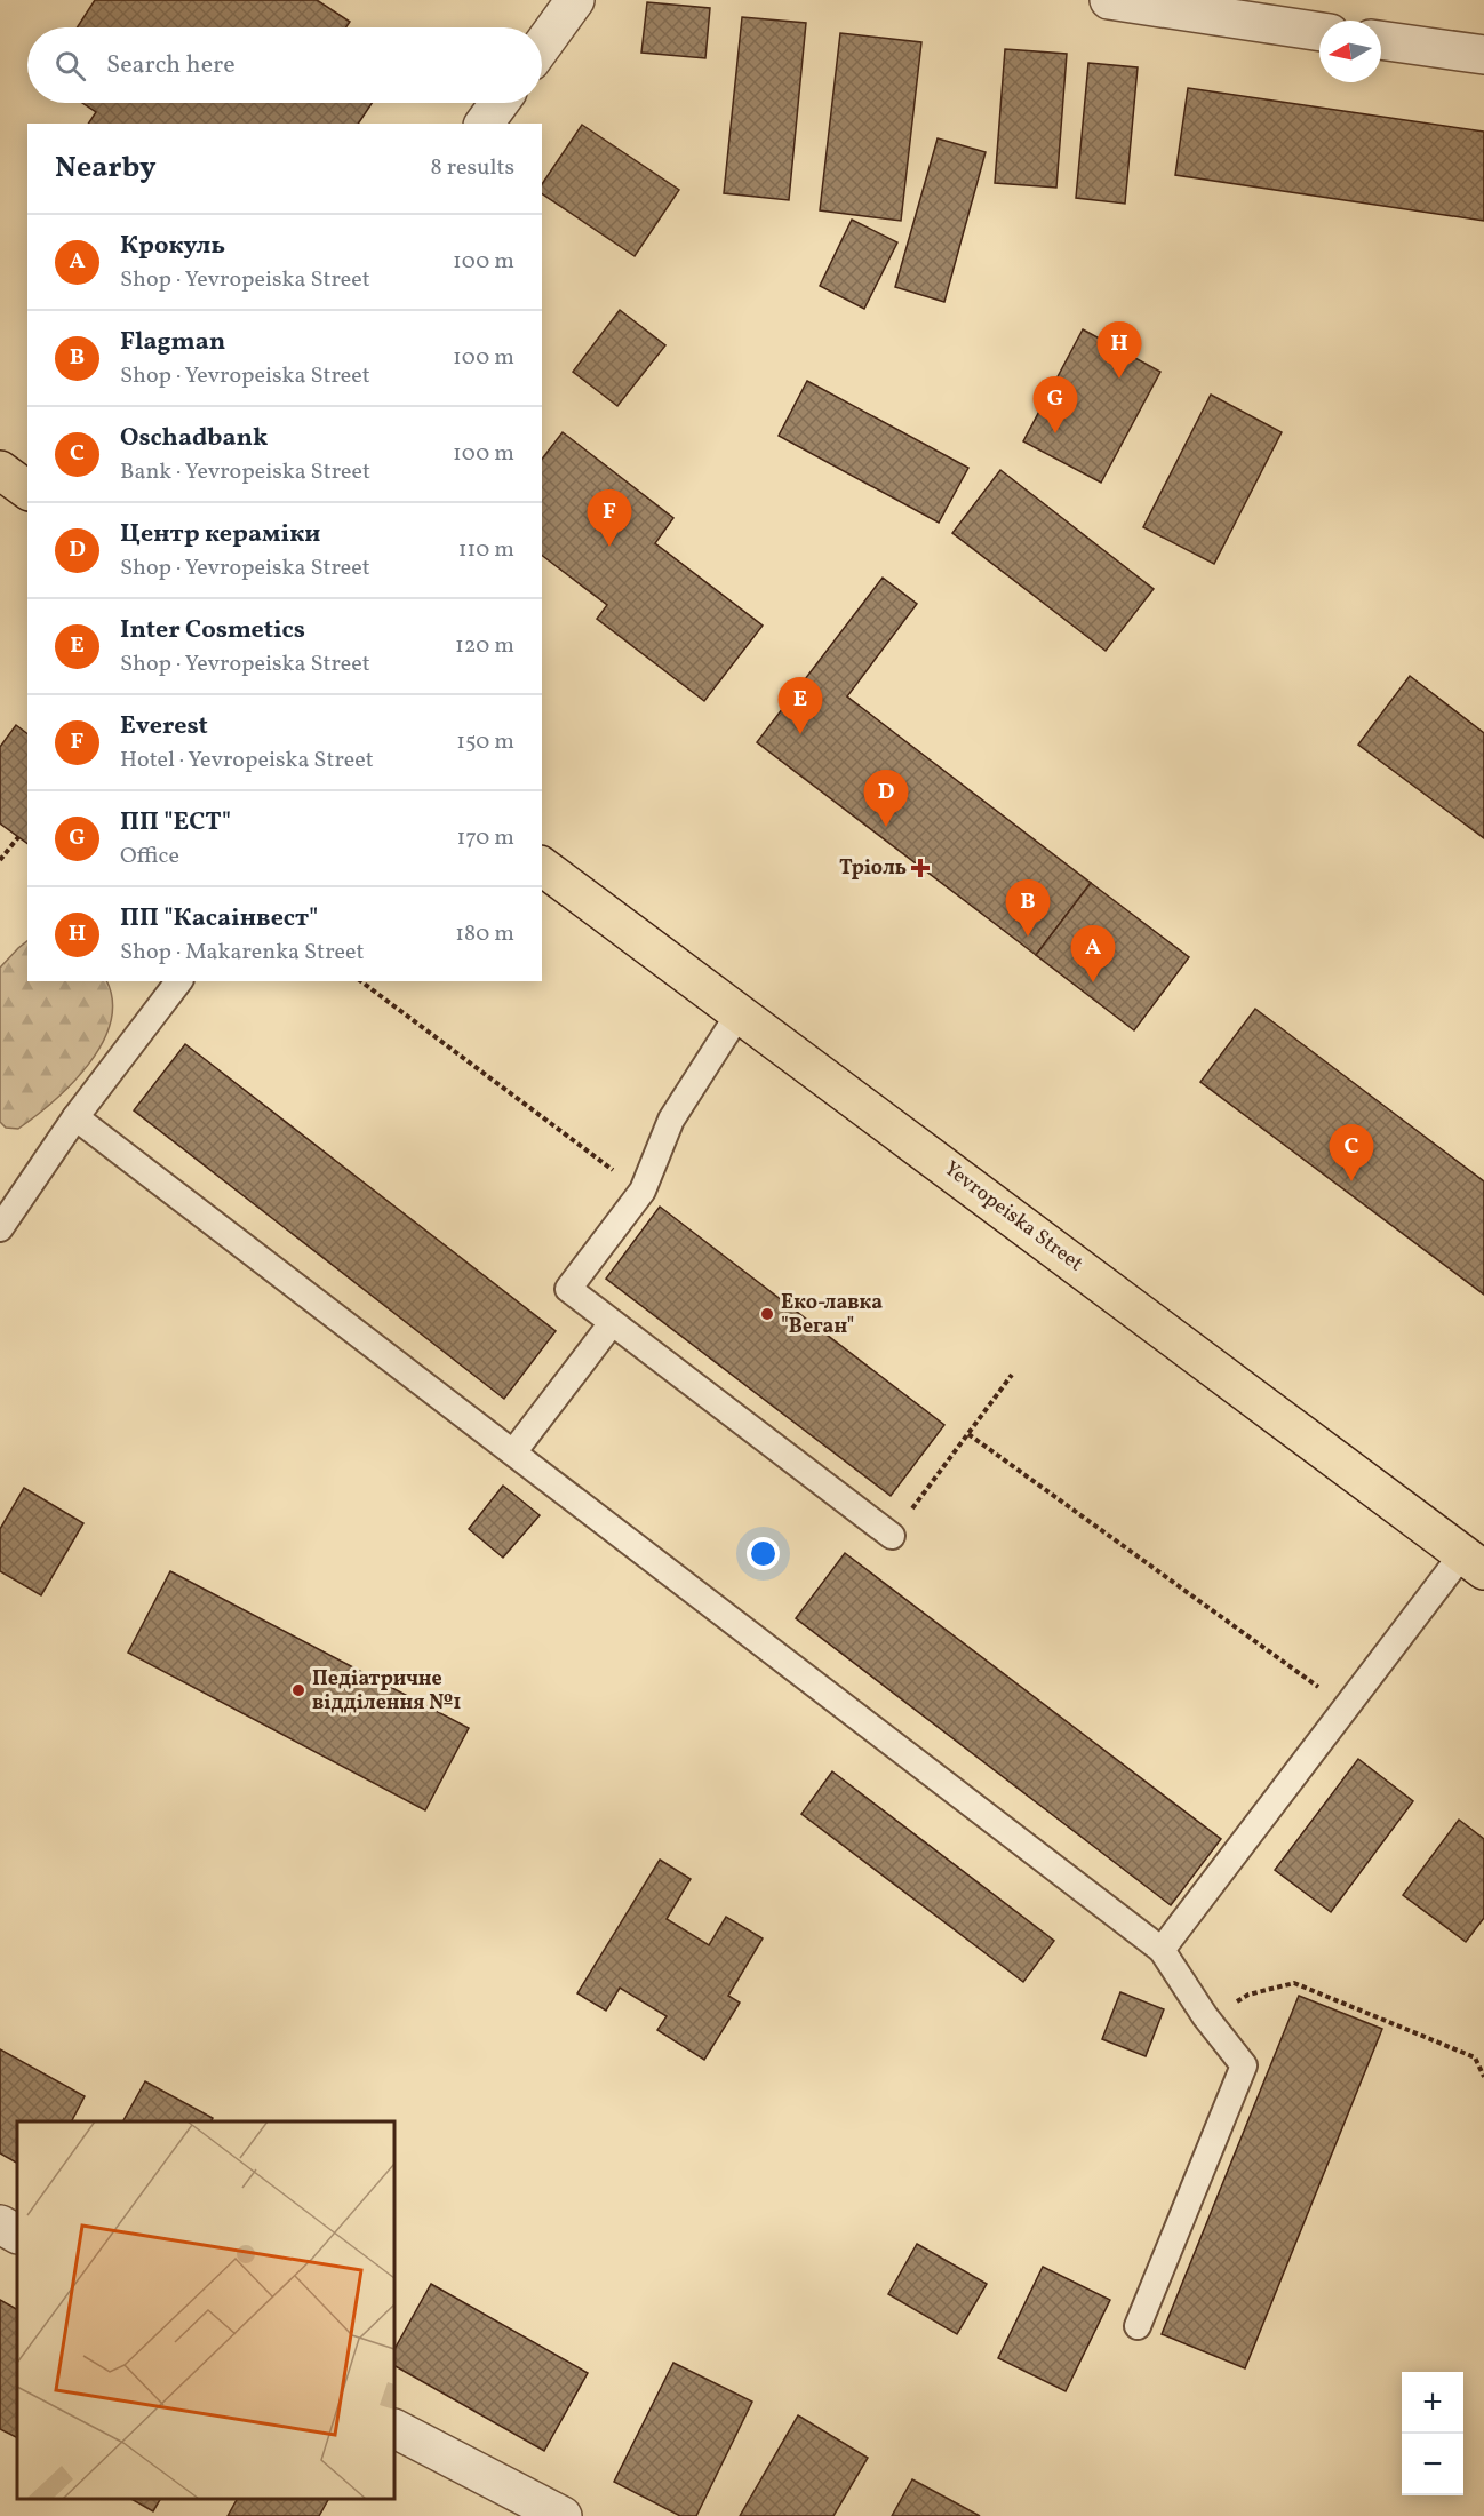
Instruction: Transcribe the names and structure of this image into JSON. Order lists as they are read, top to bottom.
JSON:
{
  "streets": {
    "main road": ["Yevropeiska Street"]
  },
  "places": {
    "health": ["Тріоль"],
    "other": ["Еко-лавка \"Веган\"", "Педіатричне відділення №1"]
  },
  "north": "left",
  "page": {
    "search": "Search here",
    "heading": ["Nearby", "8 results"],
    "list": [
      {
        "mark": "A",
        "name": "Крокуль",
        "note": "Shop · Yevropeiska Street",
        "value": "100 m"
      },
      {
        "mark": "B",
        "name": "Flagman",
        "note": "Shop · Yevropeiska Street",
        "value": "100 m"
      },
      {
        "mark": "C",
        "name": "Oschadbank",
        "note": "Bank · Yevropeiska Street",
        "value": "100 m"
      },
      {
        "mark": "D",
        "name": "Центр кераміки",
        "note": "Shop · Yevropeiska Street",
        "value": "110 m"
      },
      {
        "mark": "E",
        "name": "Inter Cosmetics",
        "note": "Shop · Yevropeiska Street",
        "value": "120 m"
      },
      {
        "mark": "F",
        "name": "Everest",
        "note": "Hotel · Yevropeiska Street",
        "value": "150 m"
      },
      {
        "mark": "G",
        "name": "ПП \"ЕСТ\"",
        "note": "Office",
        "value": "170 m"
      },
      {
        "mark": "H",
        "name": "ПП \"Касаінвест\"",
        "note": "Shop · Makarenka Street",
        "value": "180 m"
      }
    ],
    "pins": [
      "H",
      "G",
      "F",
      "E",
      "D",
      "B",
      "A",
      "C"
    ],
    "map_buttons": ["+", "−"]
  }
}
